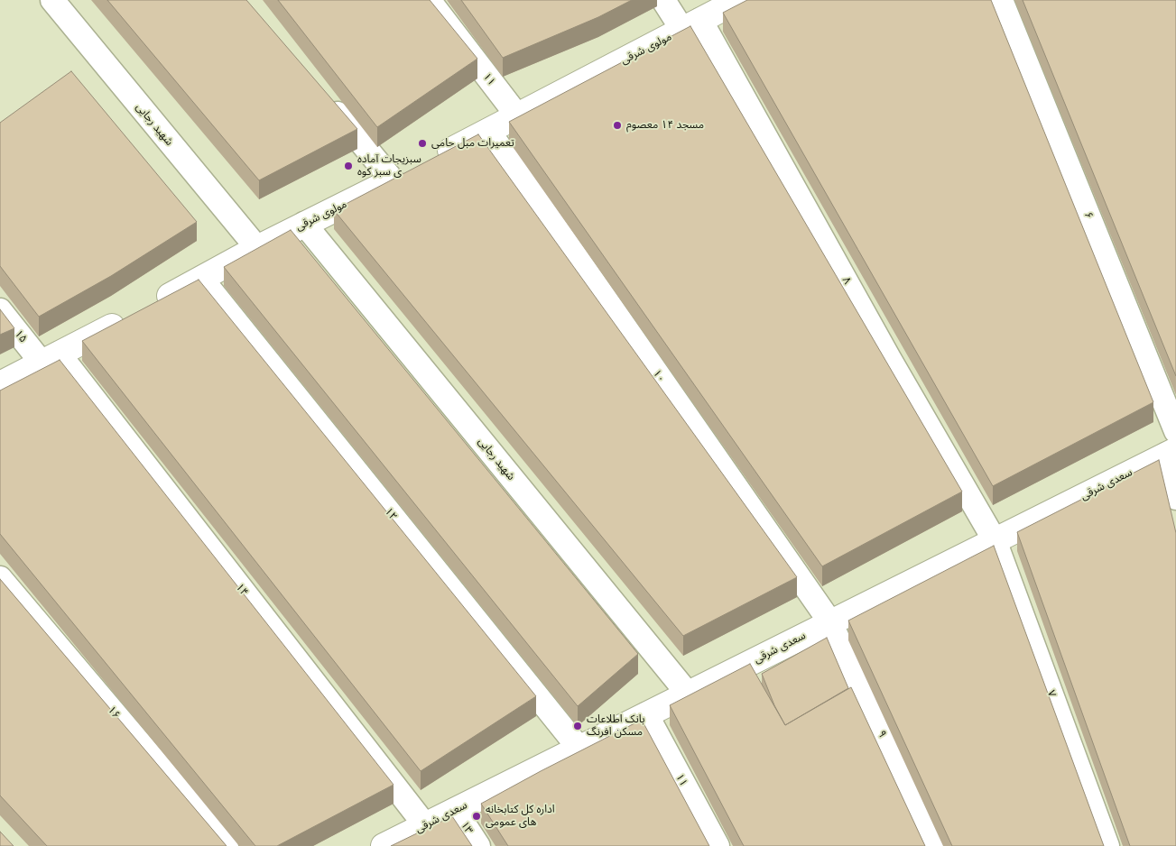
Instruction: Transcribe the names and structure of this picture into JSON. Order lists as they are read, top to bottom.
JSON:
{
  "streets": {
    "main road": ["مولوی شرقی", "سعدی شرقی"],
    "street": [
      "۱۱",
      "شهید رجایی",
      "۶",
      "۸",
      "۱۵",
      "۱۰",
      "۱۲",
      "۱۴",
      "۷",
      "۱۶",
      "۹",
      "۱۳"
    ]
  },
  "crossings": [
    ["مولوی شرقی", "۱۱"],
    ["مولوی شرقی", "شهید رجایی"],
    ["مولوی شرقی", "۸"],
    ["مولوی شرقی", "۱۵"],
    ["مولوی شرقی", "۱۰"],
    ["مولوی شرقی", "۱۲"],
    ["مولوی شرقی", "۱۴"],
    ["۱۱", "سعدی شرقی"],
    ["شهید رجایی", "سعدی شرقی"],
    ["۸", "سعدی شرقی"],
    ["۸", "۷"],
    ["۱۵", "۱۴"],
    ["۱۰", "سعدی شرقی"],
    ["۱۰", "۹"],
    ["سعدی شرقی", "۱۲"],
    ["سعدی شرقی", "۱۴"],
    ["سعدی شرقی", "۷"],
    ["سعدی شرقی", "۹"],
    ["سعدی شرقی", "۱۳"]
  ],
  "places": [
    "مسجد ۱۴ معصوم",
    "تعمیرات مبل حامی",
    "سبزیجات آماده ی سبز کوه",
    "بانک اطلاعات مسکن افرنگ",
    "اداره کل کتابخانه های عمومی"
  ]
}
